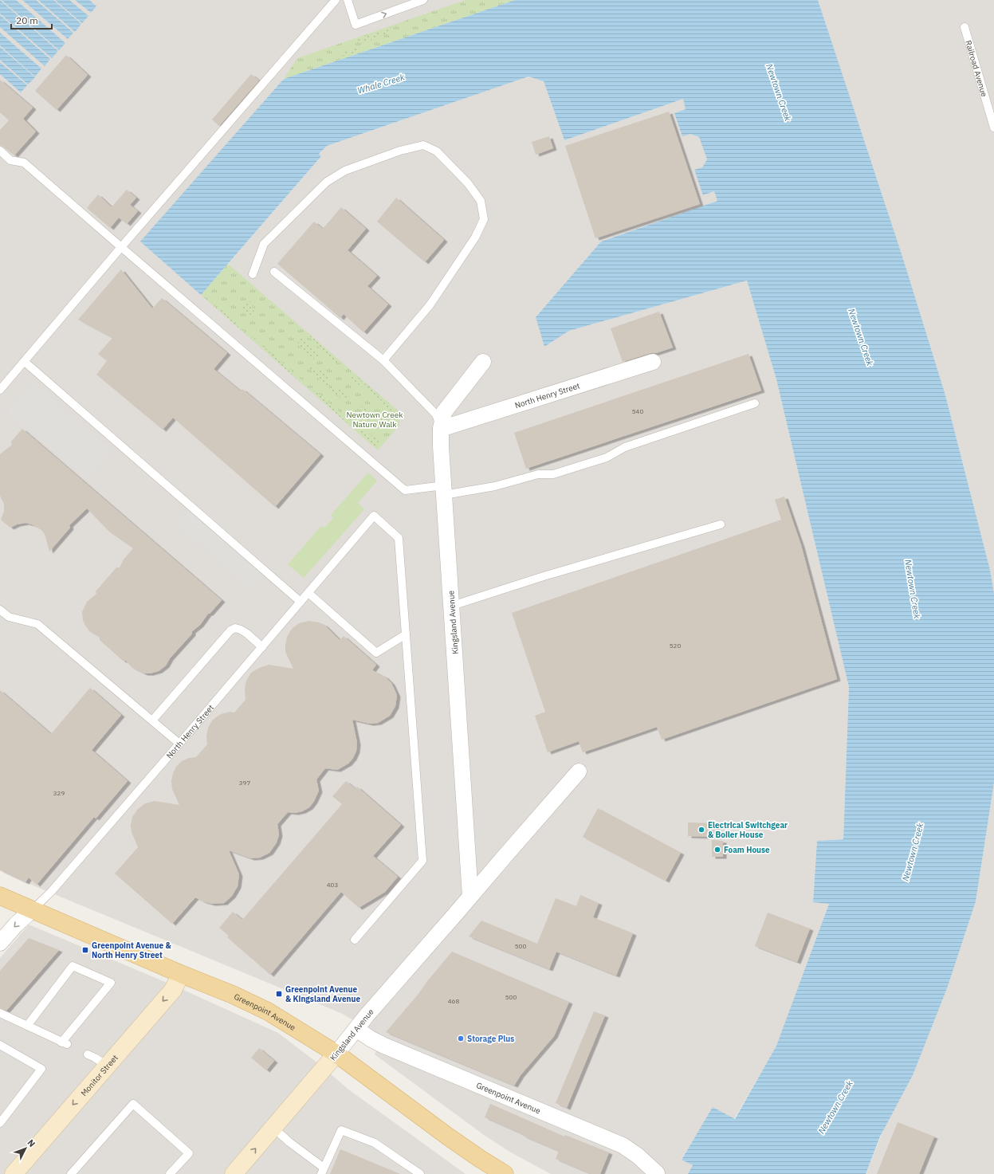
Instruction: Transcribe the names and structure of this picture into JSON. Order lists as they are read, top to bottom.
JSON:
{
  "streets": {
    "main road": ["Kingsland Avenue", "Greenpoint Avenue", "Monitor Street"],
    "street": ["North Henry Street"],
    "lane": ["Railroad Avenue"]
  },
  "crossings": [
    ["North Henry Street", "Kingsland Avenue"],
    ["North Henry Street", "Greenpoint Avenue"],
    ["Kingsland Avenue", "Greenpoint Avenue"],
    ["Greenpoint Avenue", "Monitor Street"]
  ],
  "one_way": ["Monitor Street"],
  "water": ["Whale Creek", "Newtown Creek"],
  "parks": ["Newtown Creek Nature Walk"],
  "places": {
    "other": ["Electrical Switchgear & Boiler House", "Foam House", "Storage Plus"],
    "transit": ["Greenpoint Avenue & North Henry Street", "Greenpoint Avenue & Kingsland Avenue"]
  },
  "house_numbers": [
    "540",
    "520",
    "397",
    "329",
    "403",
    "500",
    "500",
    "468"
  ],
  "scale_bar": "20 m",
  "north": "top right"
}
